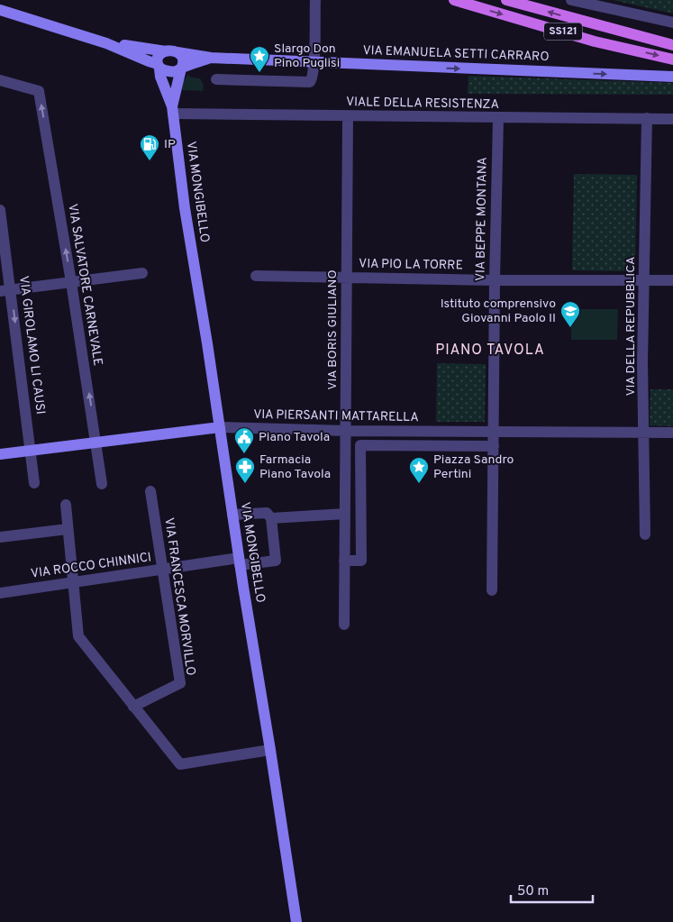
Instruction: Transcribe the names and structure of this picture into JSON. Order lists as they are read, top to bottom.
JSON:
{
  "streets": {
    "main road": ["SS121"],
    "street": [
      "VIA EMANUELA SETTI CARRARO",
      "VIALE DELLA RESISTENZA",
      "VIA MONGIBELLO",
      "VIA BEPPE MONTANA",
      "VIA PIO LA TORRE",
      "VIA SALVATORE CARNEVALE",
      "VIA DELLA REPUBBLICA",
      "VIA BORIS GIULIANO",
      "VIA GIROLAMO LI CAUSI",
      "VIA PIERSANTI MATTARELLA",
      "VIA ROCCO CHINNICI",
      "VIA FRANCESCA MORVILLO"
    ]
  },
  "crossings": [
    ["VIALE DELLA RESISTENZA", "VIA MONGIBELLO"],
    ["VIALE DELLA RESISTENZA", "VIA BEPPE MONTANA"],
    ["VIALE DELLA RESISTENZA", "VIA DELLA REPUBBLICA"],
    ["VIALE DELLA RESISTENZA", "VIA BORIS GIULIANO"],
    ["VIA MONGIBELLO", "VIA PIERSANTI MATTARELLA"],
    ["VIA MONGIBELLO", "VIA ROCCO CHINNICI"],
    ["VIA BEPPE MONTANA", "VIA PIO LA TORRE"],
    ["VIA BEPPE MONTANA", "VIA PIERSANTI MATTARELLA"],
    ["VIA PIO LA TORRE", "VIA DELLA REPUBBLICA"],
    ["VIA PIO LA TORRE", "VIA BORIS GIULIANO"],
    ["VIA SALVATORE CARNEVALE", "VIA PIERSANTI MATTARELLA"],
    ["VIA DELLA REPUBBLICA", "VIA PIERSANTI MATTARELLA"],
    ["VIA BORIS GIULIANO", "VIA PIERSANTI MATTARELLA"],
    ["VIA GIROLAMO LI CAUSI", "VIA PIERSANTI MATTARELLA"],
    ["VIA ROCCO CHINNICI", "VIA FRANCESCA MORVILLO"]
  ],
  "one_way": ["VIA EMANUELA SETTI CARRARO", "VIA SALVATORE CARNEVALE", "VIA GIROLAMO LI CAUSI"],
  "districts": ["PIANO TAVOLA"],
  "places": {
    "place": ["Slargo Don Pino Puglisi", "Piazza Sandro Pertini"],
    "fuel station": ["IP"],
    "school or university": ["Istituto comprensivo Giovanni Paolo II"],
    "public building": ["Piano Tavola"],
    "pharmacy": ["Farmacia Piano Tavola"]
  },
  "scale_bar": "50 m"
}
